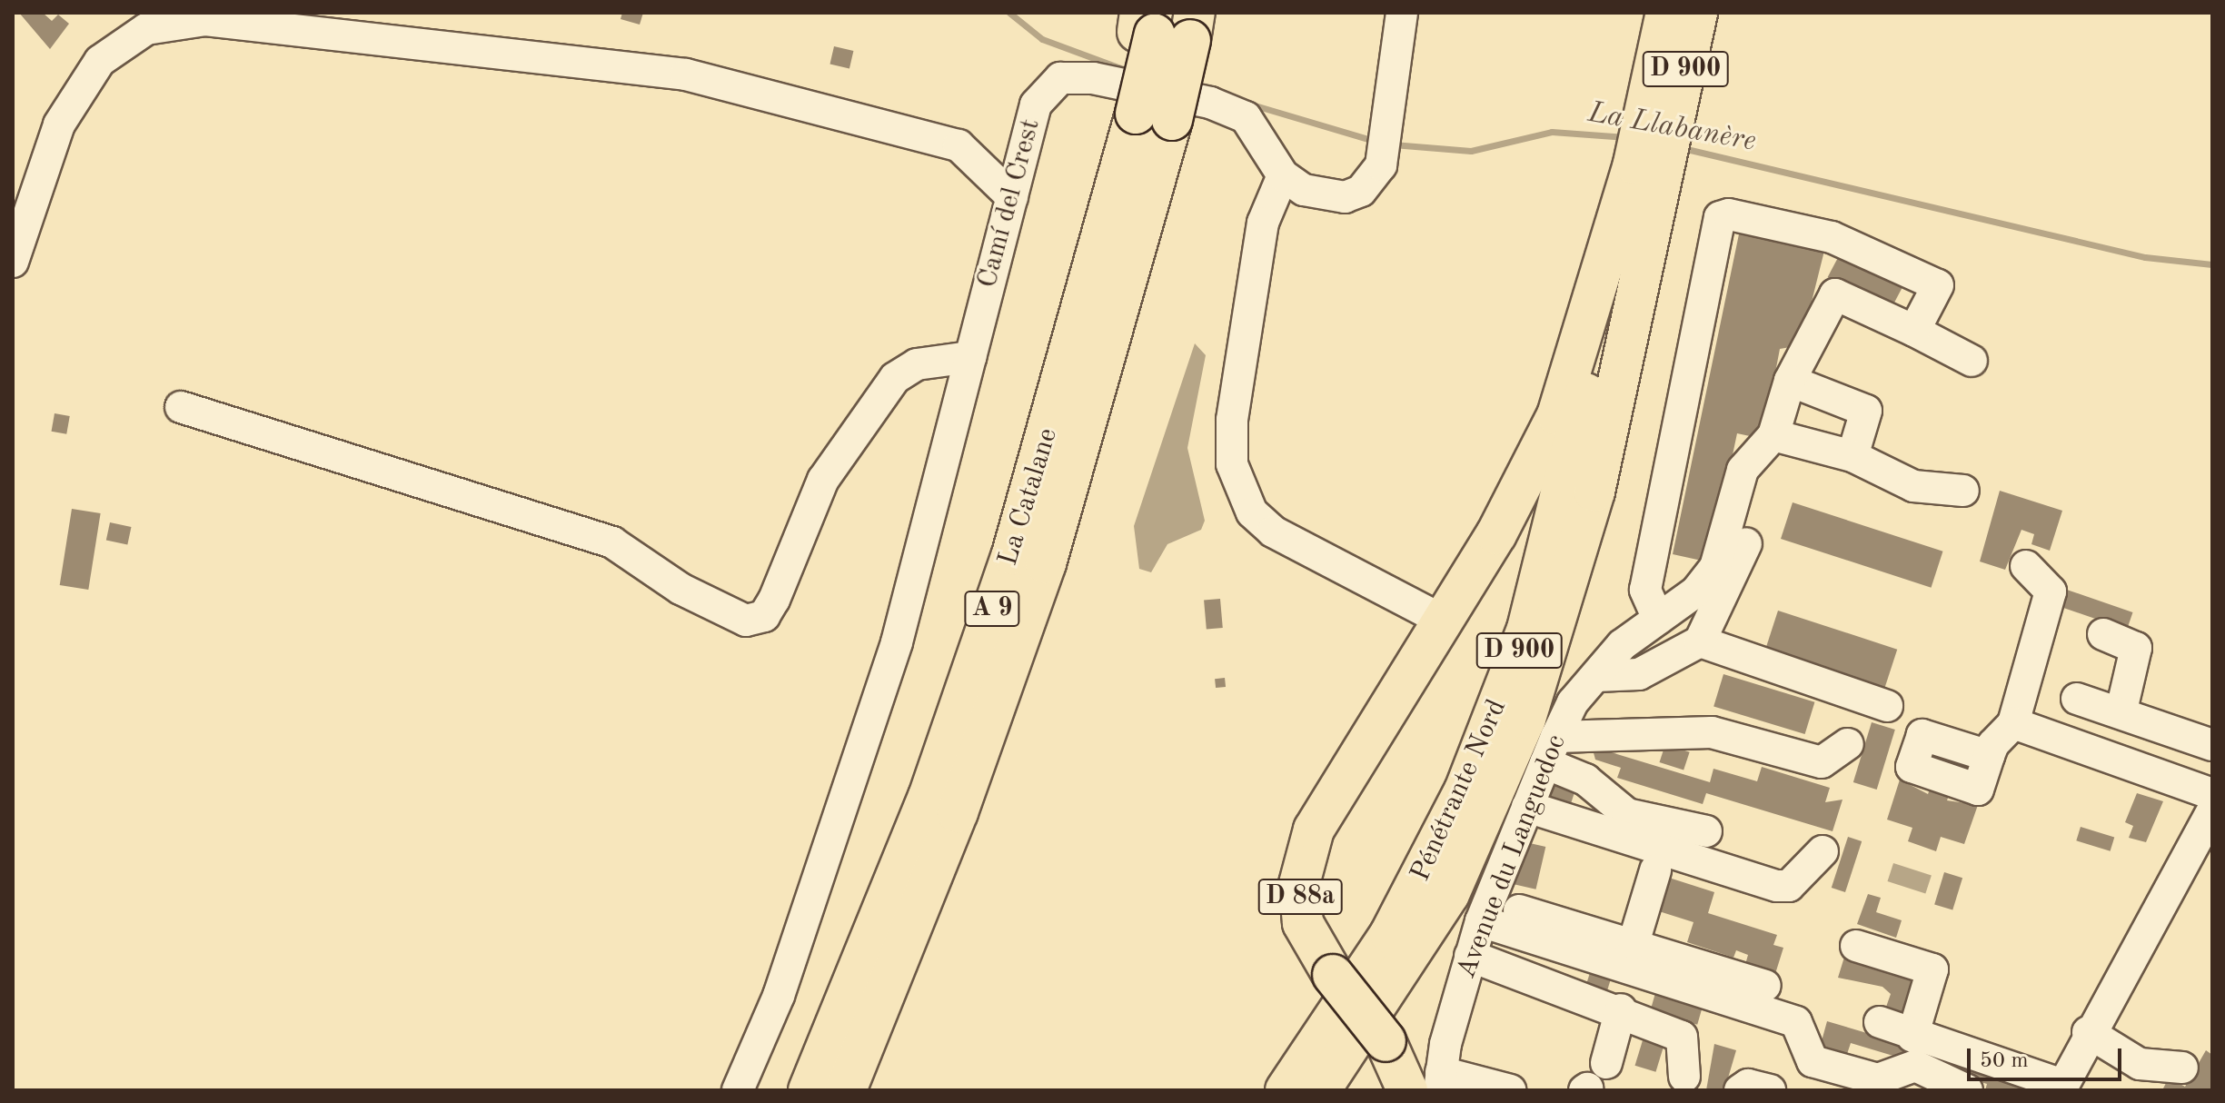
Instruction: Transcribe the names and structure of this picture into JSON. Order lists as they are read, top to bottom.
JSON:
{
  "streets": {
    "highway": [
      "D 900",
      "La Catalane",
      "A 9",
      "Pénétrante Nord",
      "D 88a"
    ],
    "street": ["Camí del Crest", "Avenue du Languedoc"]
  },
  "crossings": [
    ["D 900", "Pénétrante Nord"],
    ["D 900", "D 88a"],
    ["Pénétrante Nord", "D 88a"],
    ["Avenue du Languedoc", "D 88a"]
  ],
  "water": ["La Llabanère"],
  "scale_bar": "50 m"
}
